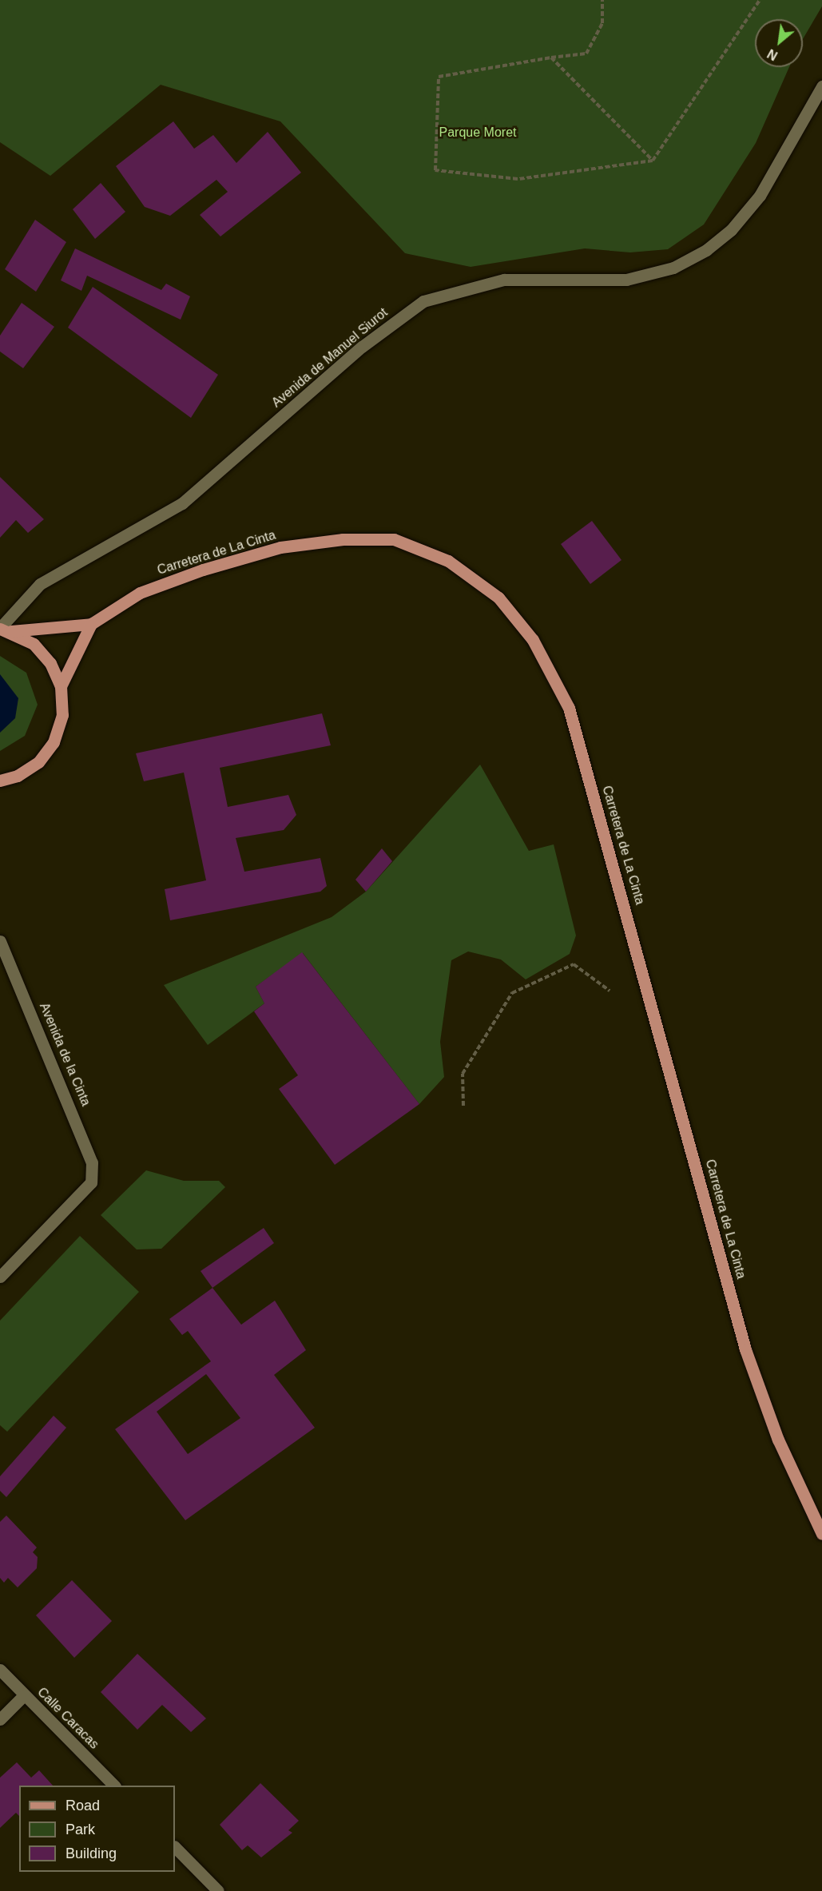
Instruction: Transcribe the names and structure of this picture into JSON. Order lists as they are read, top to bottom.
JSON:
{
  "streets": {
    "main road": ["Carretera de La Cinta"],
    "street": ["Avenida de Manuel Siurot", "Avenida de la Cinta", "Calle Caracas"]
  },
  "crossings": [
    ["Avenida de Manuel Siurot", "Carretera de La Cinta"]
  ],
  "parks": ["Parque Moret"],
  "legend": ["Road", "Park", "Building"],
  "north": "bottom left"
}
